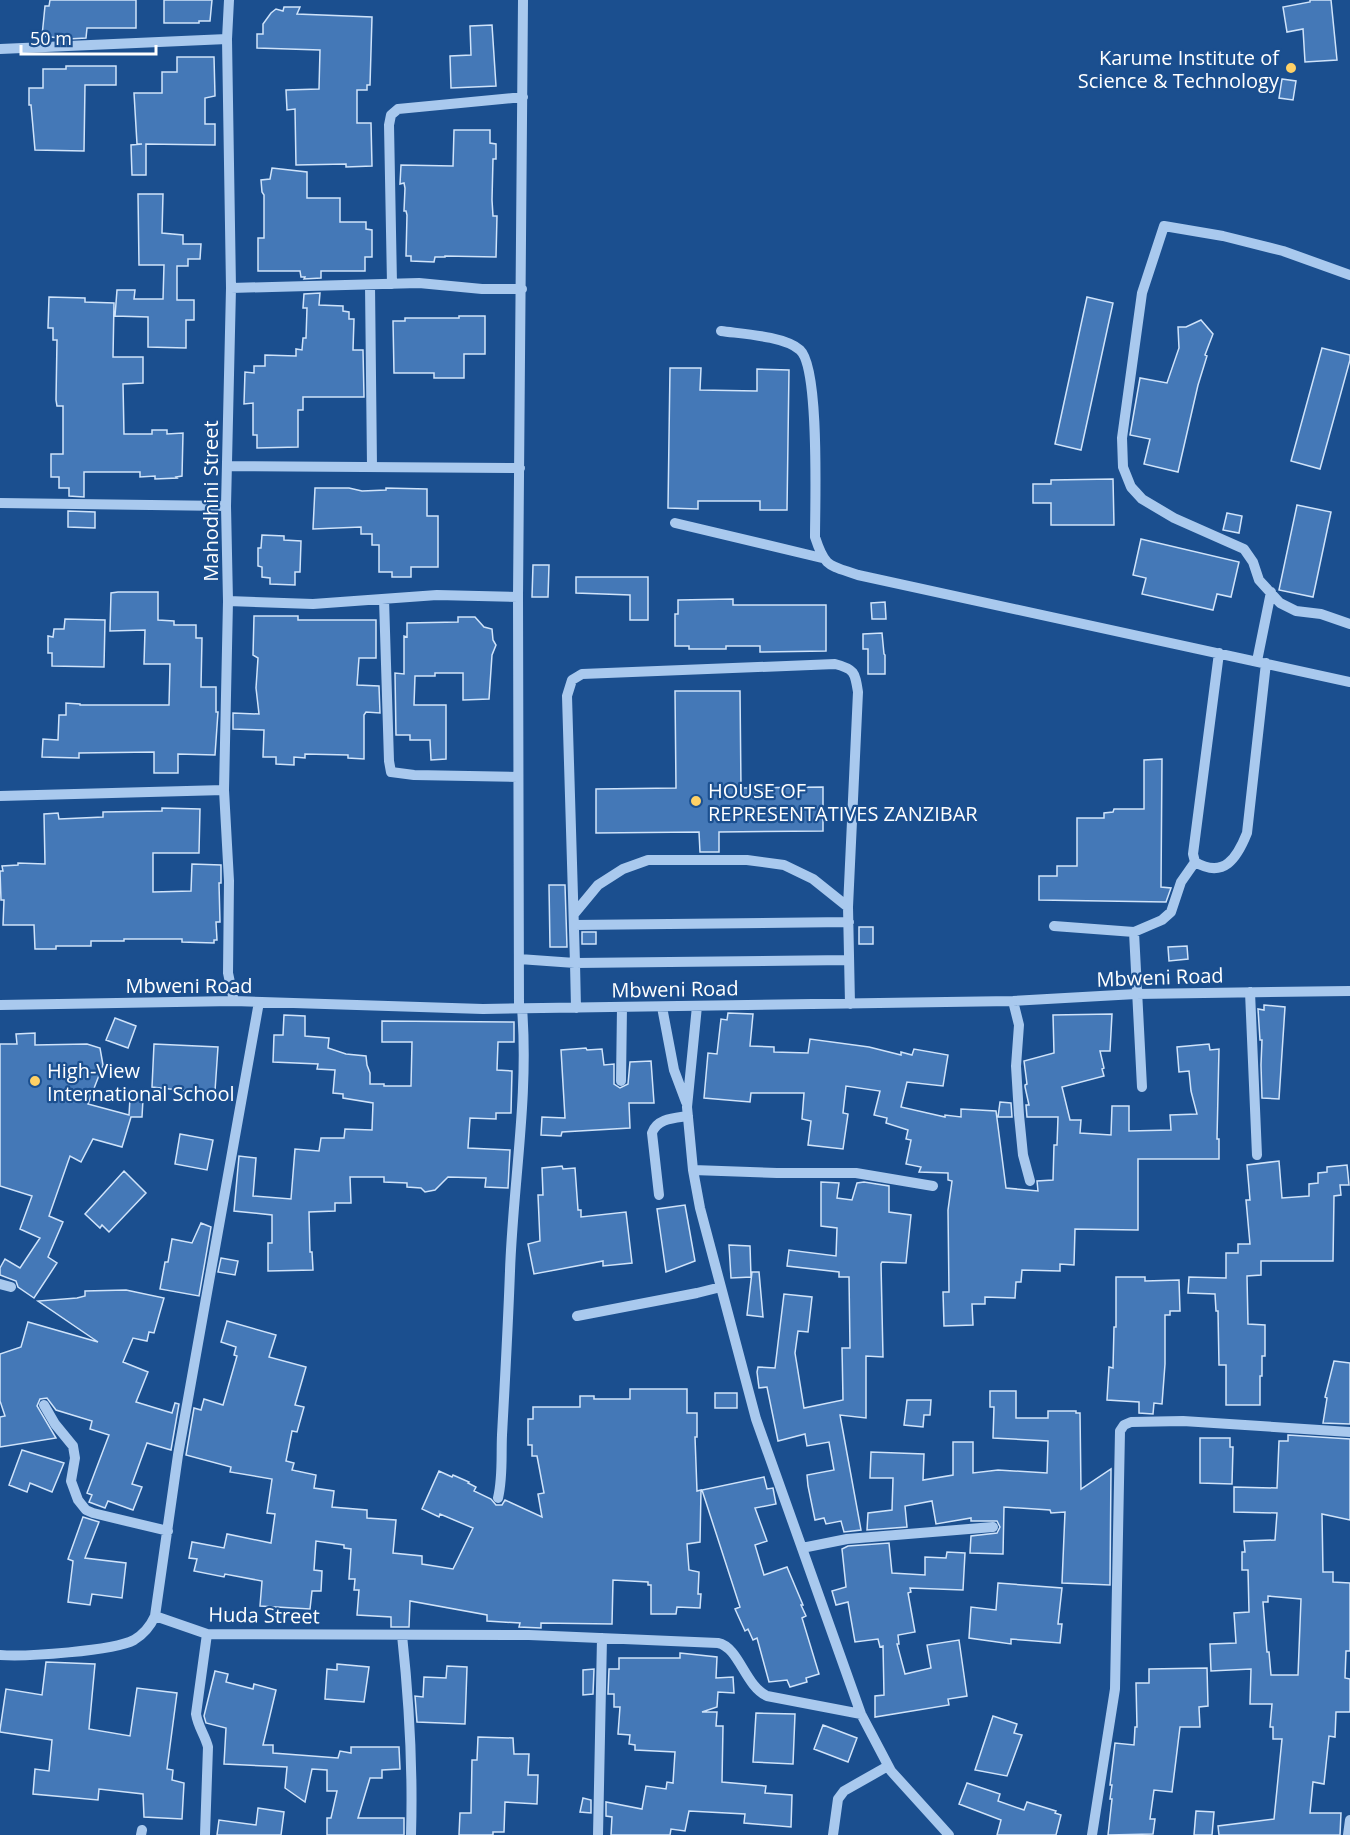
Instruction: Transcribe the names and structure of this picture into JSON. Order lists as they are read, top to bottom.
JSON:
{
  "streets": {
    "street": ["Mahodhini Street", "Mbweni Road", "Huda Street"]
  },
  "crossings": [
    ["Mahodhini Street", "Mbweni Road"]
  ],
  "places": ["Karume Institute of Science & Technology", "HOUSE OF REPRESENTATIVES ZANZIBAR", "High-View International School"],
  "scale_bar": "50 m"
}
